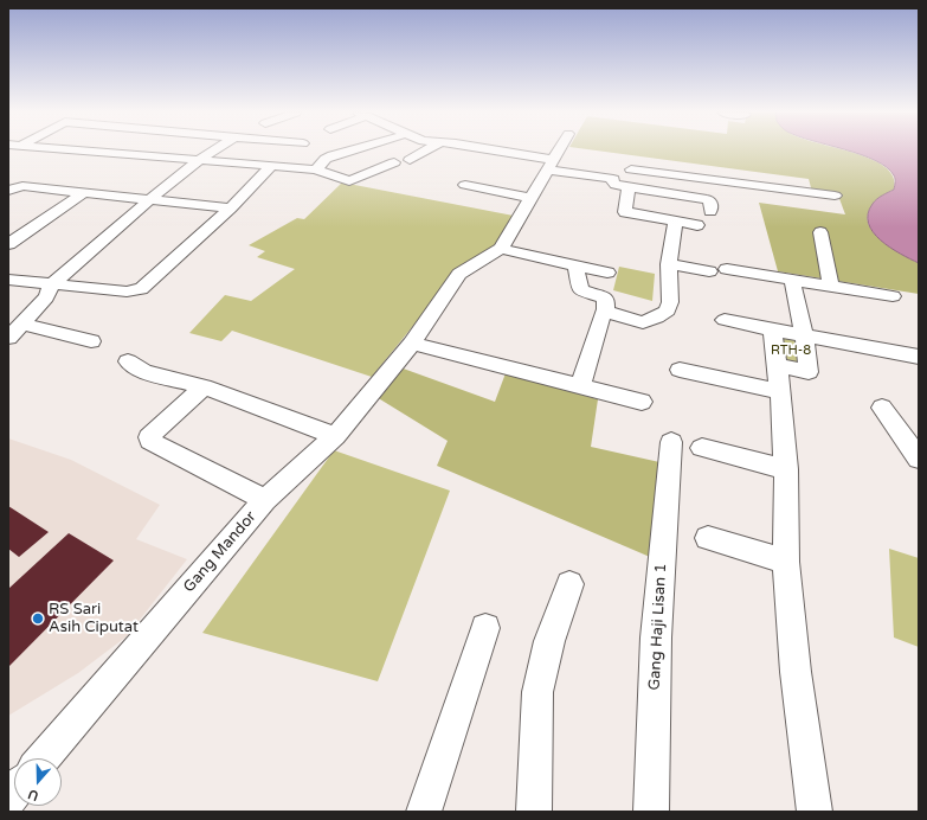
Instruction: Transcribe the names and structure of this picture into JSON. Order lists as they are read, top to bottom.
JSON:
{
  "streets": {
    "street": ["Gang Mandor", "Gang Haji Lisan 1"]
  },
  "parks": ["RTH-8"],
  "places": ["RS Sari Asih Ciputat"],
  "north": "bottom"
}
